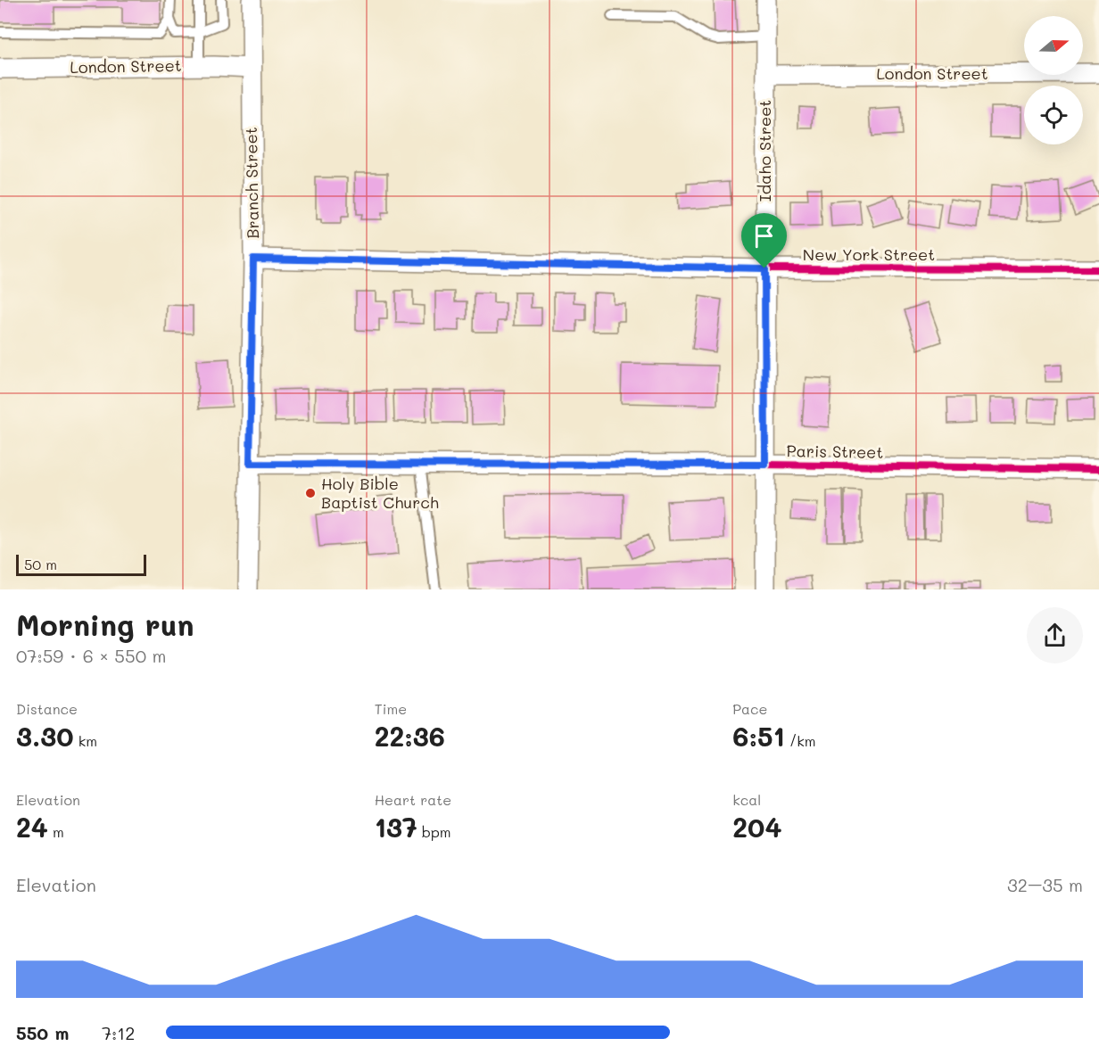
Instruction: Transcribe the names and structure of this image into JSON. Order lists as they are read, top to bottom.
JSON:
{
  "streets": {
    "street": [
      "London Street",
      "Idaho Street",
      "Branch Street",
      "New York Street",
      "Paris Street"
    ]
  },
  "crossings": [
    ["London Street", "Idaho Street"],
    ["London Street", "Branch Street"],
    ["Idaho Street", "New York Street"],
    ["Idaho Street", "Paris Street"],
    ["Branch Street", "New York Street"],
    ["Branch Street", "Paris Street"]
  ],
  "places": ["Holy Bible Baptist Church"],
  "scale_bar": "50 m",
  "north": "right",
  "page": {
    "scale": "50 m",
    "heading": ["Morning run", "07:59 · 6 × 550 m"],
    "stats": [
      ["Distance", "3.30 km"],
      ["Time", "22:36"],
      ["Pace", "6:51 /km"],
      ["Elevation", "24 m"],
      ["Heart rate", "137 bpm"],
      ["kcal", "204"]
    ],
    "chart": ["Elevation", "32–35 m"],
    "list": [
      {
        "name": "550 m",
        "note": "7:12"
      }
    ]
  }
}
